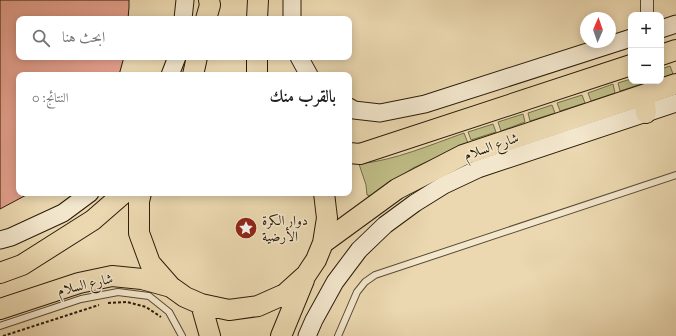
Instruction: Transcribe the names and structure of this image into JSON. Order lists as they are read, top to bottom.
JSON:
{
  "streets": {
    "main road": ["شارع السلام"]
  },
  "places": {
    "place": ["دوار الكرة الأرضية"]
  },
  "north": "top",
  "page": {
    "map_buttons": ["+", "−"],
    "search": "ابحث هنا",
    "heading": ["بالقرب منك", "النتائج: 0"]
  }
}
